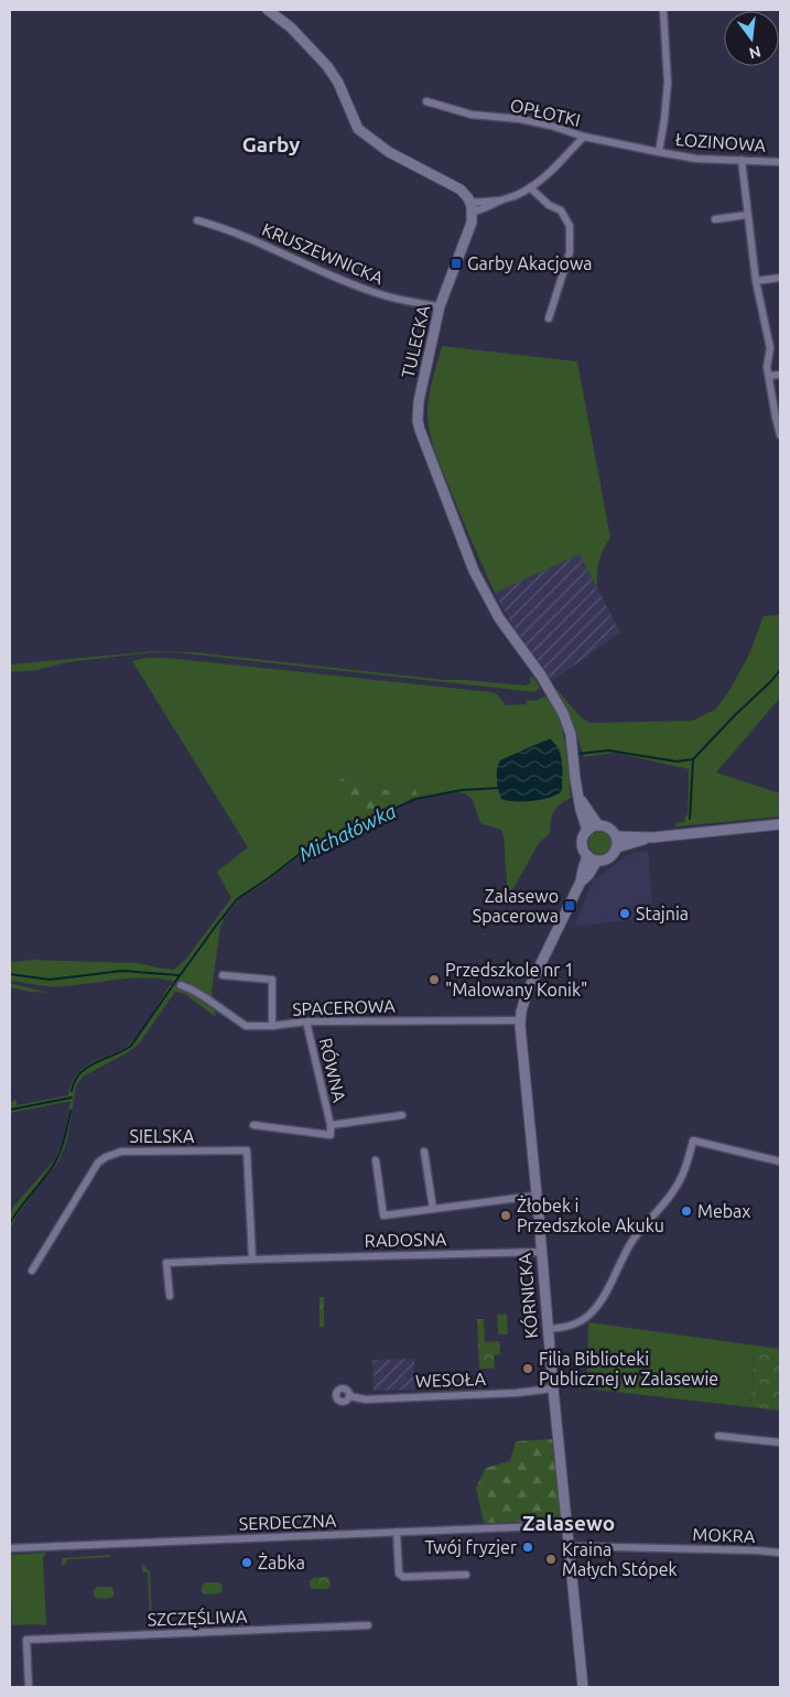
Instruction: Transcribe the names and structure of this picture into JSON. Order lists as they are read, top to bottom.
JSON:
{
  "streets": {
    "street": [
      "OPŁOTKI",
      "ŁOZINOWA",
      "KRUSZEWNICKA",
      "TULECKA",
      "SPACEROWA",
      "RÓWNA",
      "SIELSKA",
      "RADOSNA",
      "KÓRNICKA",
      "WESOŁA",
      "SERDECZNA",
      "MOKRA",
      "SZCZĘŚLIWA"
    ]
  },
  "crossings": [
    ["OPŁOTKI", "ŁOZINOWA"],
    ["KRUSZEWNICKA", "TULECKA"],
    ["SPACEROWA", "RÓWNA"],
    ["SPACEROWA", "KÓRNICKA"],
    ["SIELSKA", "RADOSNA"],
    ["RADOSNA", "KÓRNICKA"],
    ["KÓRNICKA", "WESOŁA"],
    ["KÓRNICKA", "SERDECZNA"],
    ["KÓRNICKA", "MOKRA"]
  ],
  "districts": ["Garby", "Zalasewo"],
  "water": ["Michałówka"],
  "places": {
    "transit": ["Garby Akacjowa", "Zalasewo Spacerowa"],
    "other": [
      "Stajnia",
      "Przedszkole nr 1 \"Malowany Konik\"",
      "Mebax",
      "Żłobek i Przedszkole Akuku",
      "Filia Biblioteki Publicznej w Zalasewie",
      "Twój fryzjer",
      "Kraina Małych Stópek",
      "Żabka"
    ]
  },
  "north": "bottom"
}
